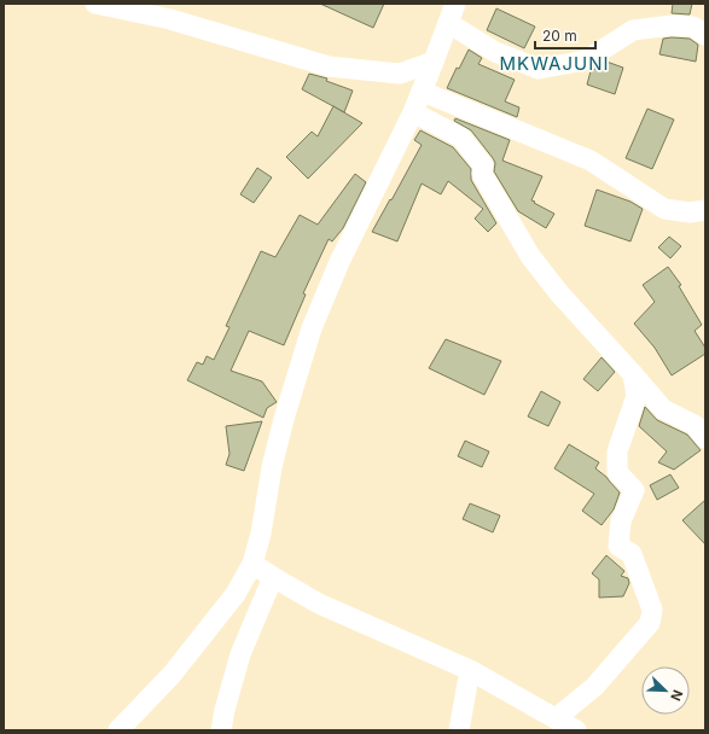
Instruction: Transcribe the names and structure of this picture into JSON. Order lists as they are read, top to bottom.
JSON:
{
  "districts": ["MKWAJUNI"],
  "scale_bar": "20 m",
  "north": "bottom right"
}
